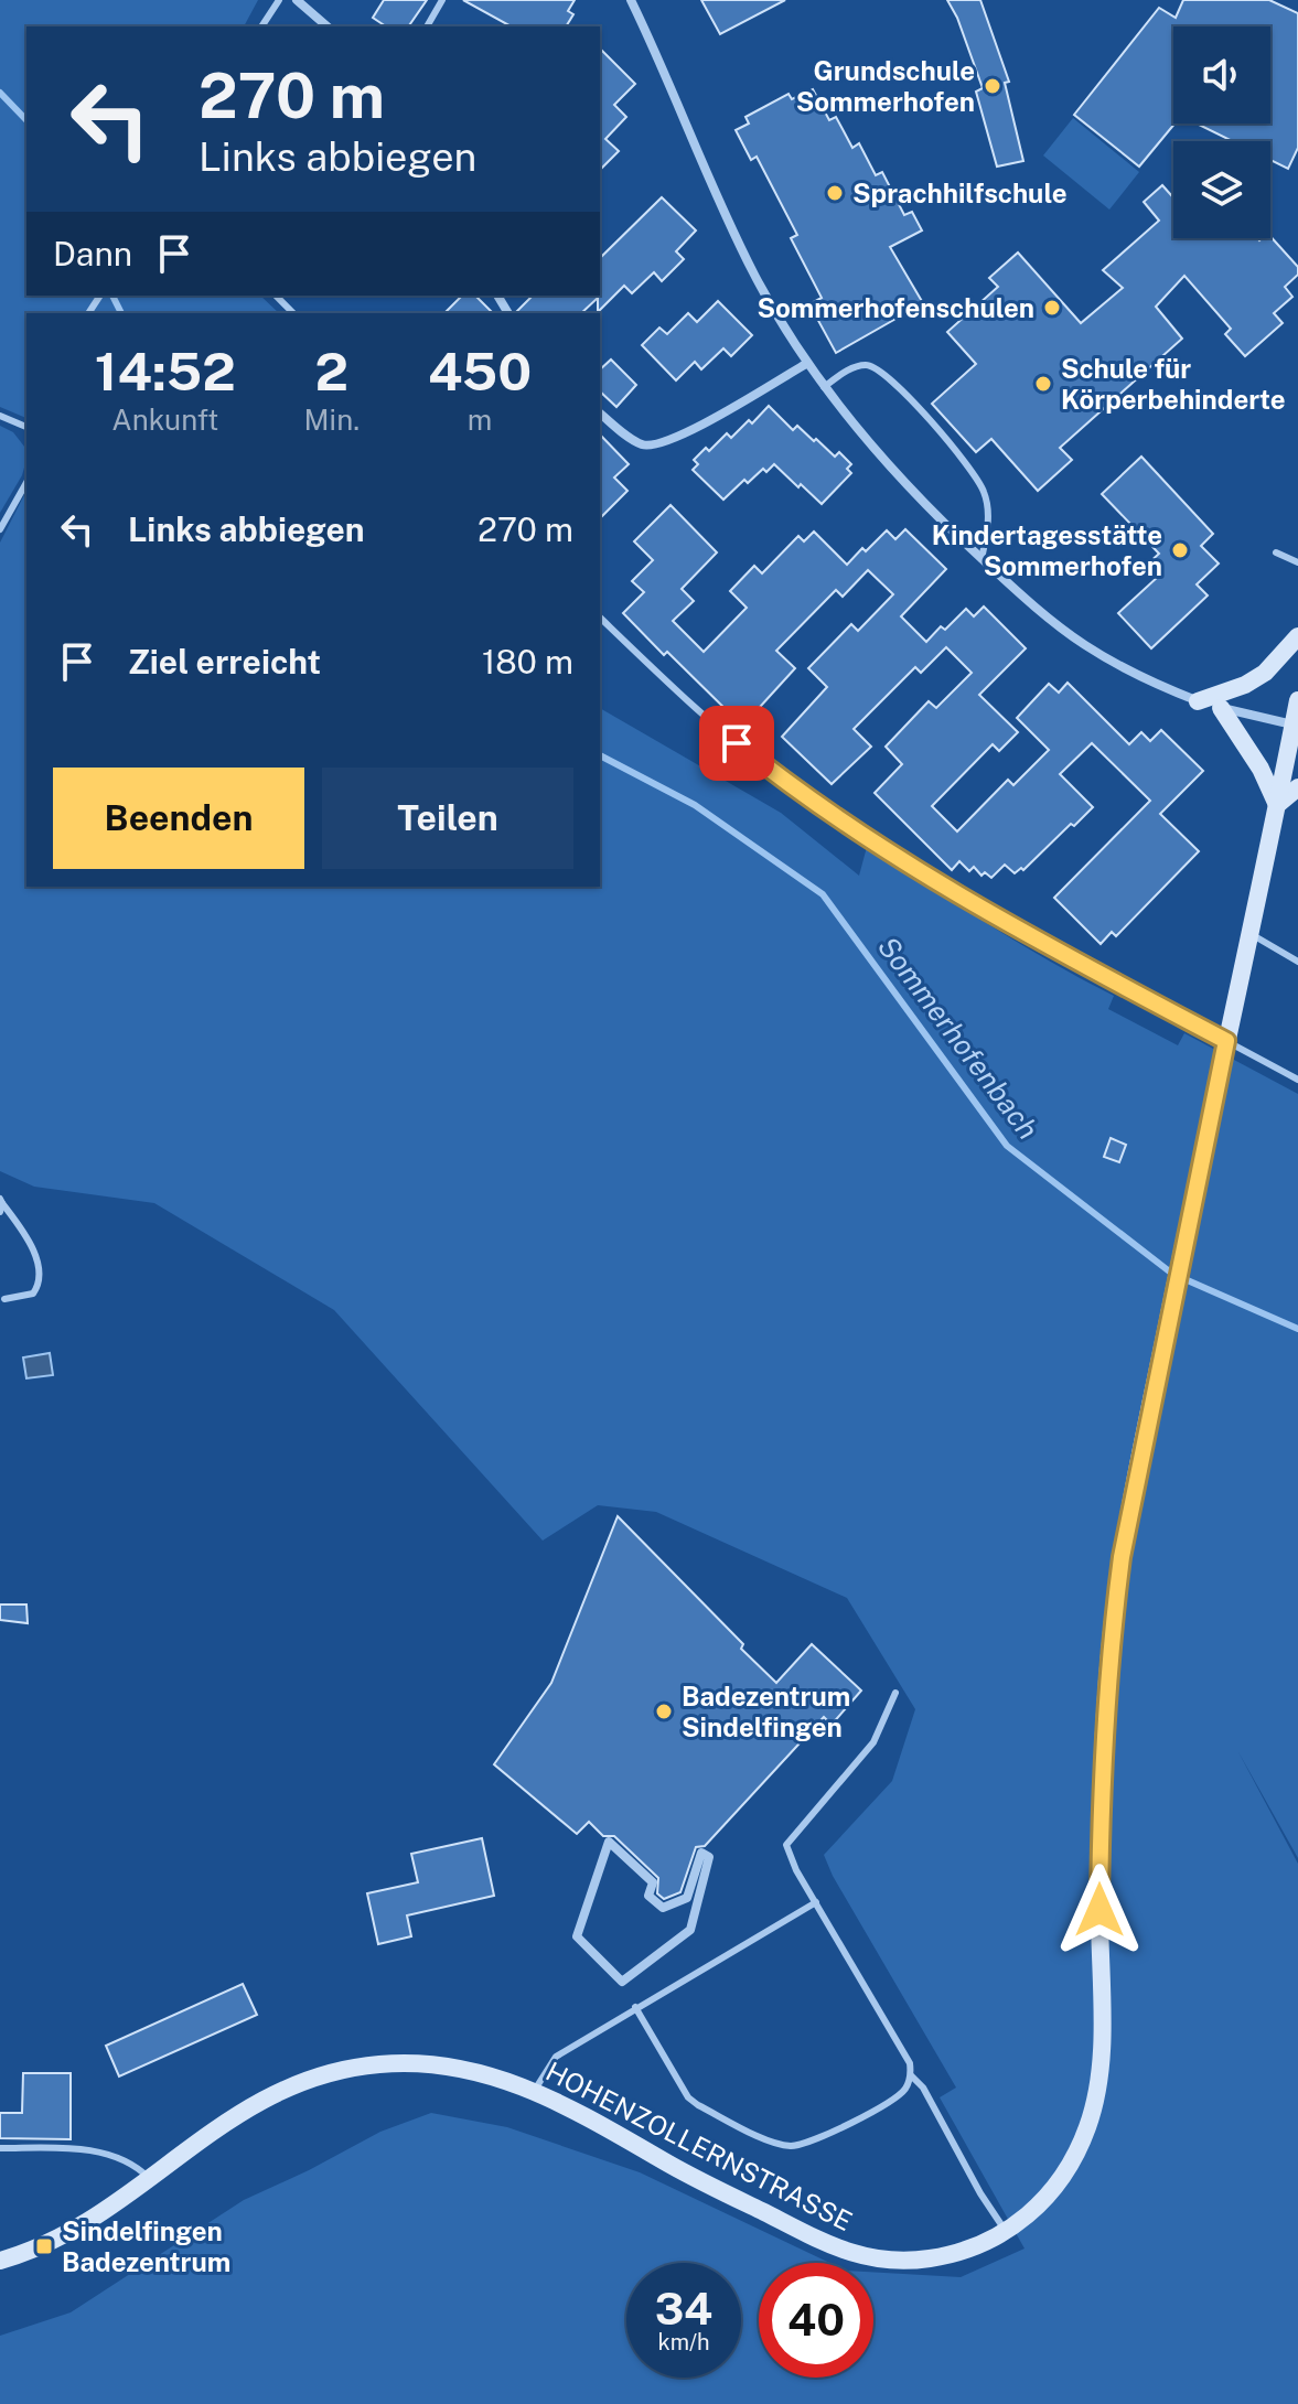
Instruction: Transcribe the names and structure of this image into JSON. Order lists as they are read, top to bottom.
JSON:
{
  "streets": {
    "street": ["HOHENZOLLERNSTRASSE"]
  },
  "water": ["Sommerhofenbach"],
  "places": {
    "other": [
      "Grundschule Sommerhofen",
      "Sprachhilfschule",
      "Sommerhofenschulen",
      "Schule für Körperbehinderte",
      "Kindertagesstätte Sommerhofen",
      "Badezentrum Sindelfingen"
    ],
    "transit": ["Sindelfingen Badezentrum"]
  },
  "page": {
    "turn": ["270 m", "Links abbiegen"],
    "then": "Dann",
    "eta": [
      "14:52",
      "Ankunft",
      "2",
      "Min.",
      "450",
      "m"
    ],
    "list": [
      {
        "name": "Links abbiegen",
        "value": "270 m"
      },
      {
        "name": "Ziel erreicht",
        "value": "180 m"
      }
    ],
    "buttons": ["Beenden", "Teilen"],
    "speed": "34 km/h",
    "limit": "40"
  }
}
